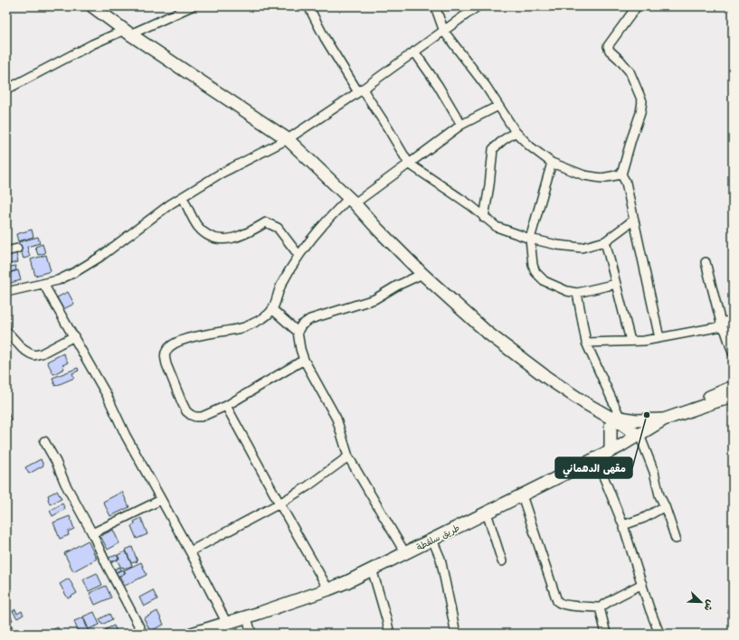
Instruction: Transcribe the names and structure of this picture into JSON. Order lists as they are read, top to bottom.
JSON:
{
  "streets": {
    "street": ["طريق سلقطة"]
  },
  "places": ["مقهى الدهماني"],
  "north": "bottom right"
}
